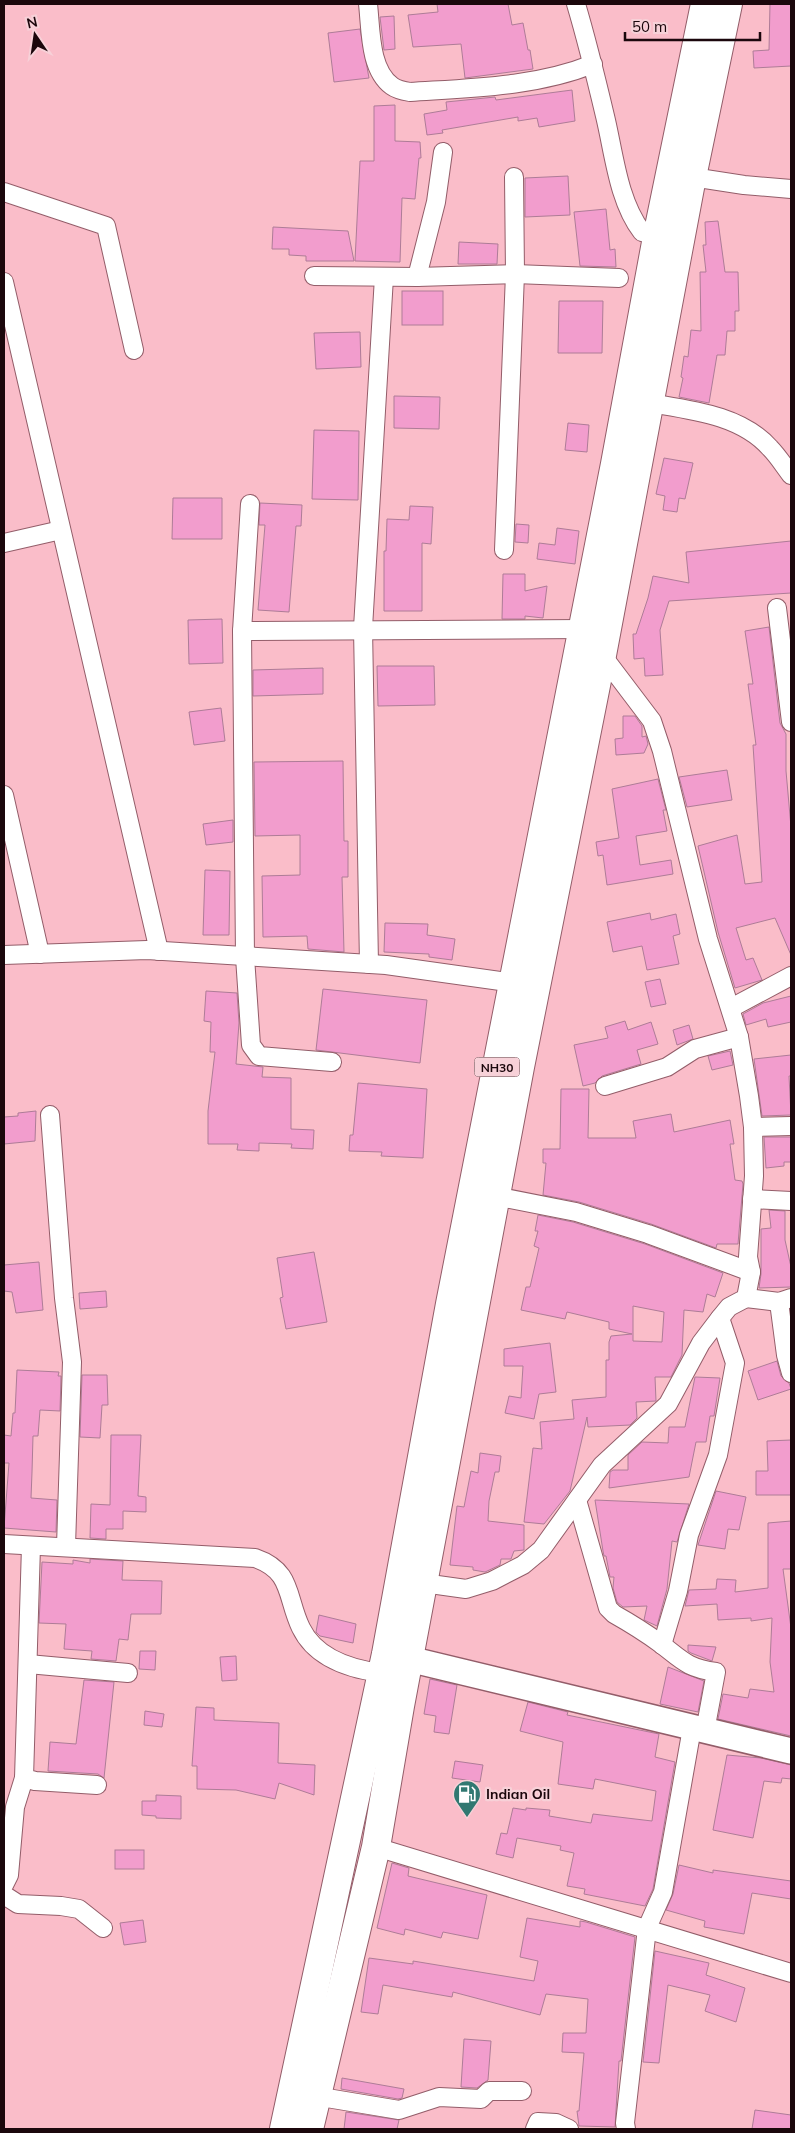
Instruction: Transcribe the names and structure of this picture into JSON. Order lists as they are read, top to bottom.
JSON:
{
  "streets": {
    "highway": ["NH30"]
  },
  "places": {
    "fuel station": ["Indian Oil"]
  },
  "scale_bar": "50 m",
  "north": "top"
}
